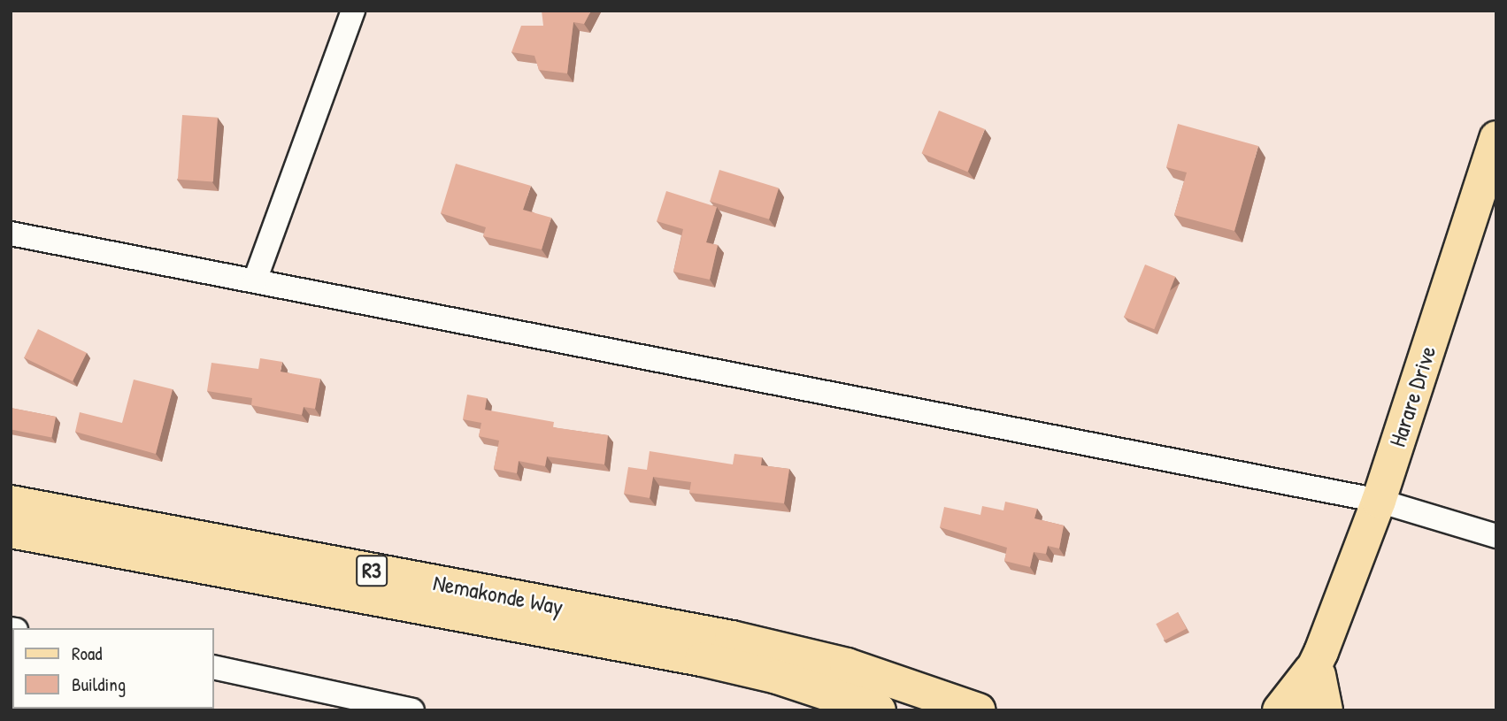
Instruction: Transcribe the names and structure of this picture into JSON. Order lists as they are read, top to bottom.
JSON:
{
  "streets": {
    "main road": ["Harare Drive", "R3", "Nemakonde Way"]
  },
  "legend": ["Road", "Building"]
}
